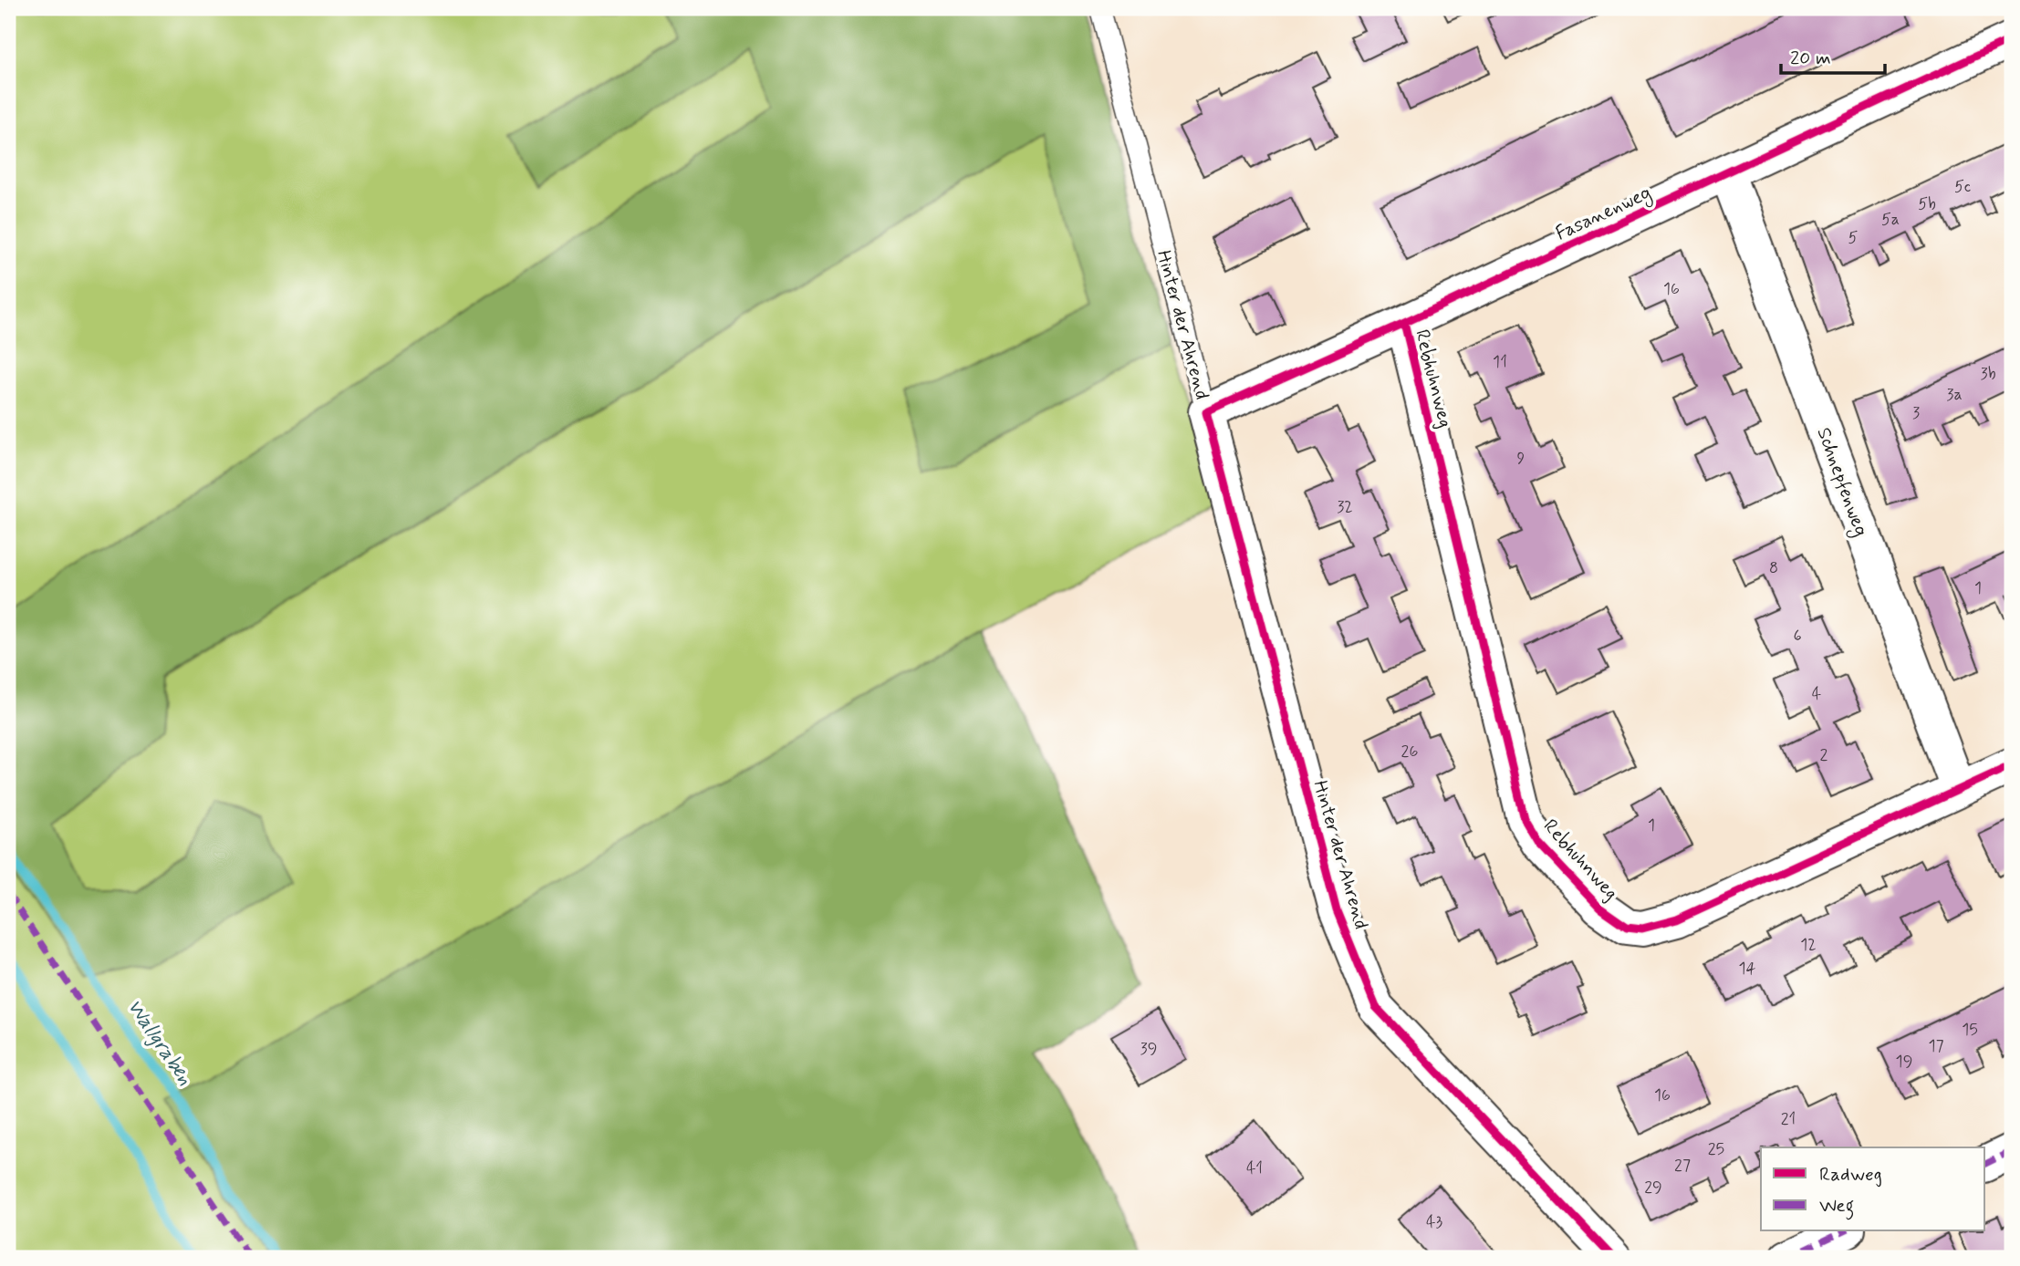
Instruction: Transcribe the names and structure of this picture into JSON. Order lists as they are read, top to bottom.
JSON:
{
  "streets": {
    "street": [
      "Fasanenweg",
      "Hinter der Ahrend",
      "Rebhuhnweg",
      "Schnepfenweg"
    ]
  },
  "crossings": [
    ["Fasanenweg", "Hinter der Ahrend"],
    ["Fasanenweg", "Rebhuhnweg"],
    ["Fasanenweg", "Schnepfenweg"],
    ["Rebhuhnweg", "Schnepfenweg"]
  ],
  "water": ["Wallgraben"],
  "house_numbers": [
    "5c",
    "5b",
    "5a",
    "5",
    "16",
    "11",
    "3b",
    "3a",
    "3",
    "9",
    "32",
    "8",
    "1",
    "6",
    "4",
    "26",
    "2",
    "1",
    "12",
    "14",
    "15",
    "17",
    "39",
    "19",
    "16",
    "21",
    "25",
    "27",
    "41",
    "29",
    "43"
  ],
  "legend": ["Radweg", "Weg"],
  "scale_bar": "20 m"
}
